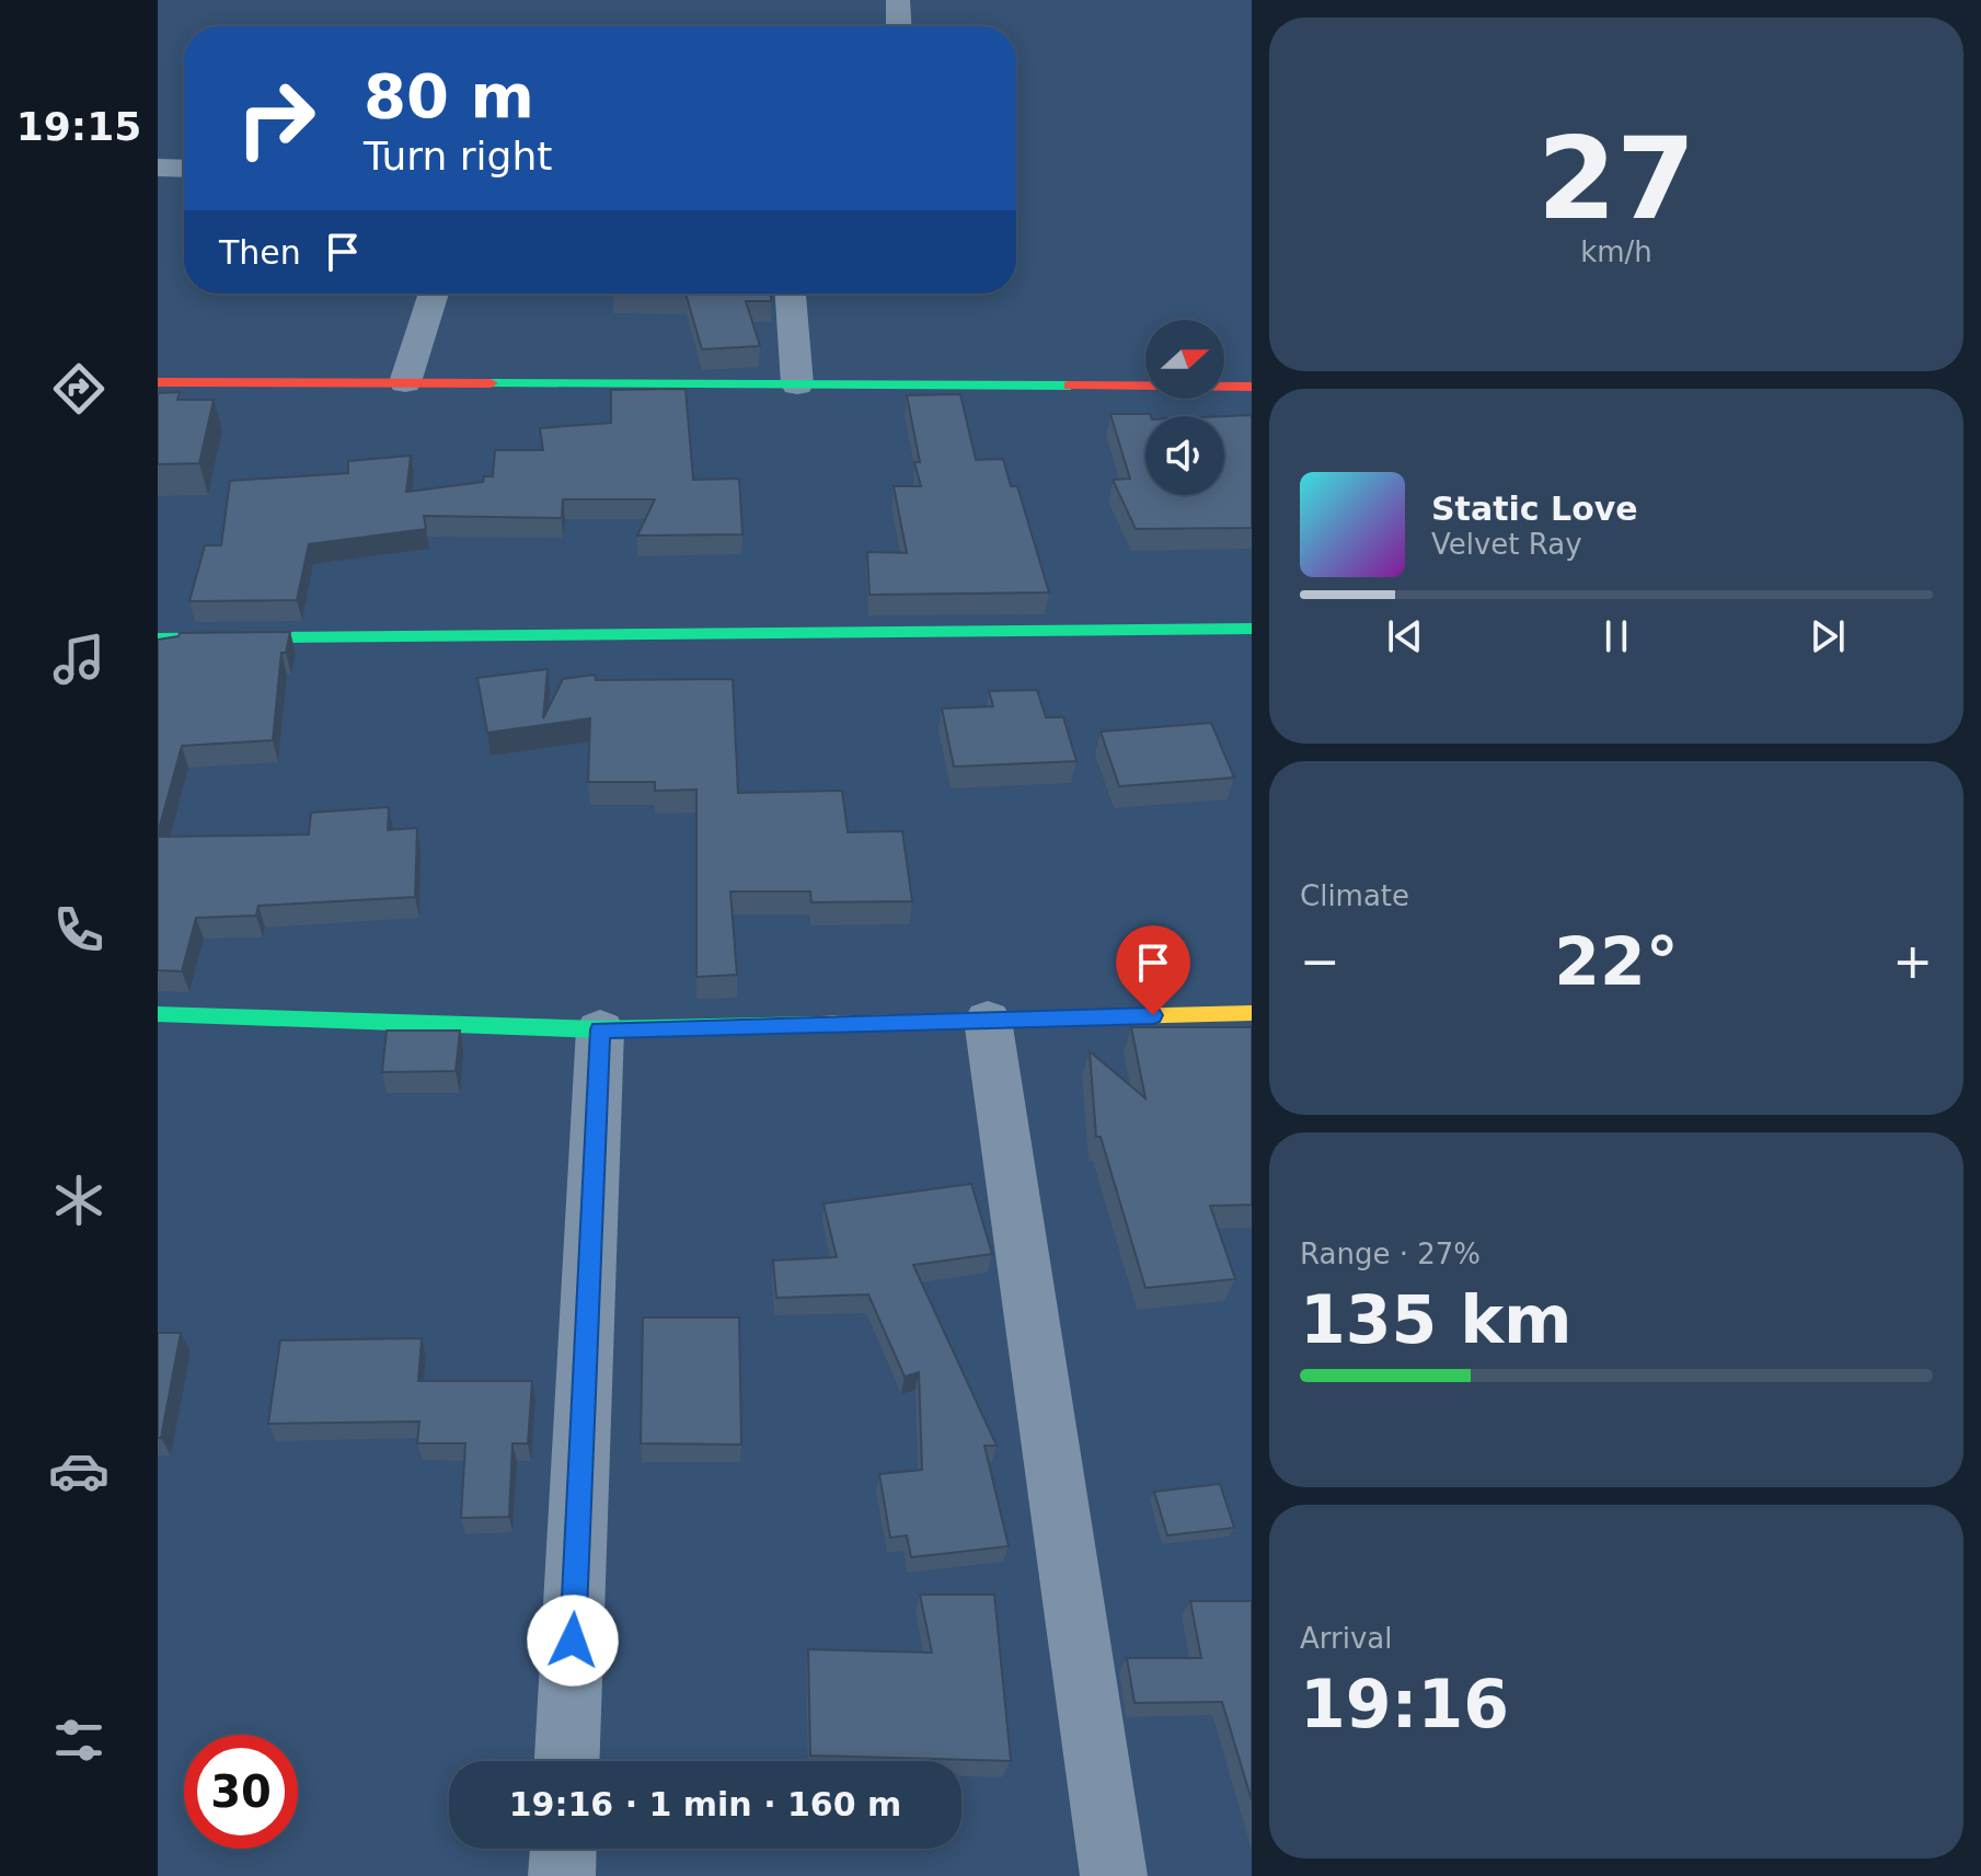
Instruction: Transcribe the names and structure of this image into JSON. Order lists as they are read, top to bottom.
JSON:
{
  "north": "right",
  "page": {
    "tabs": "19:15",
    "tile": [
      ["27", "km/h"],
      "Climate",
      ["Range · 27%", "135 km"],
      ["Arrival", "19:16"]
    ],
    "turn": ["80 m", "Turn right"],
    "then": "Then",
    "song": ["Static Love", "Velvet Ray"],
    "heat": ["−", "22°", "+"],
    "limit": "30",
    "trip": "19:16 · 1 min · 160 m"
  }
}
